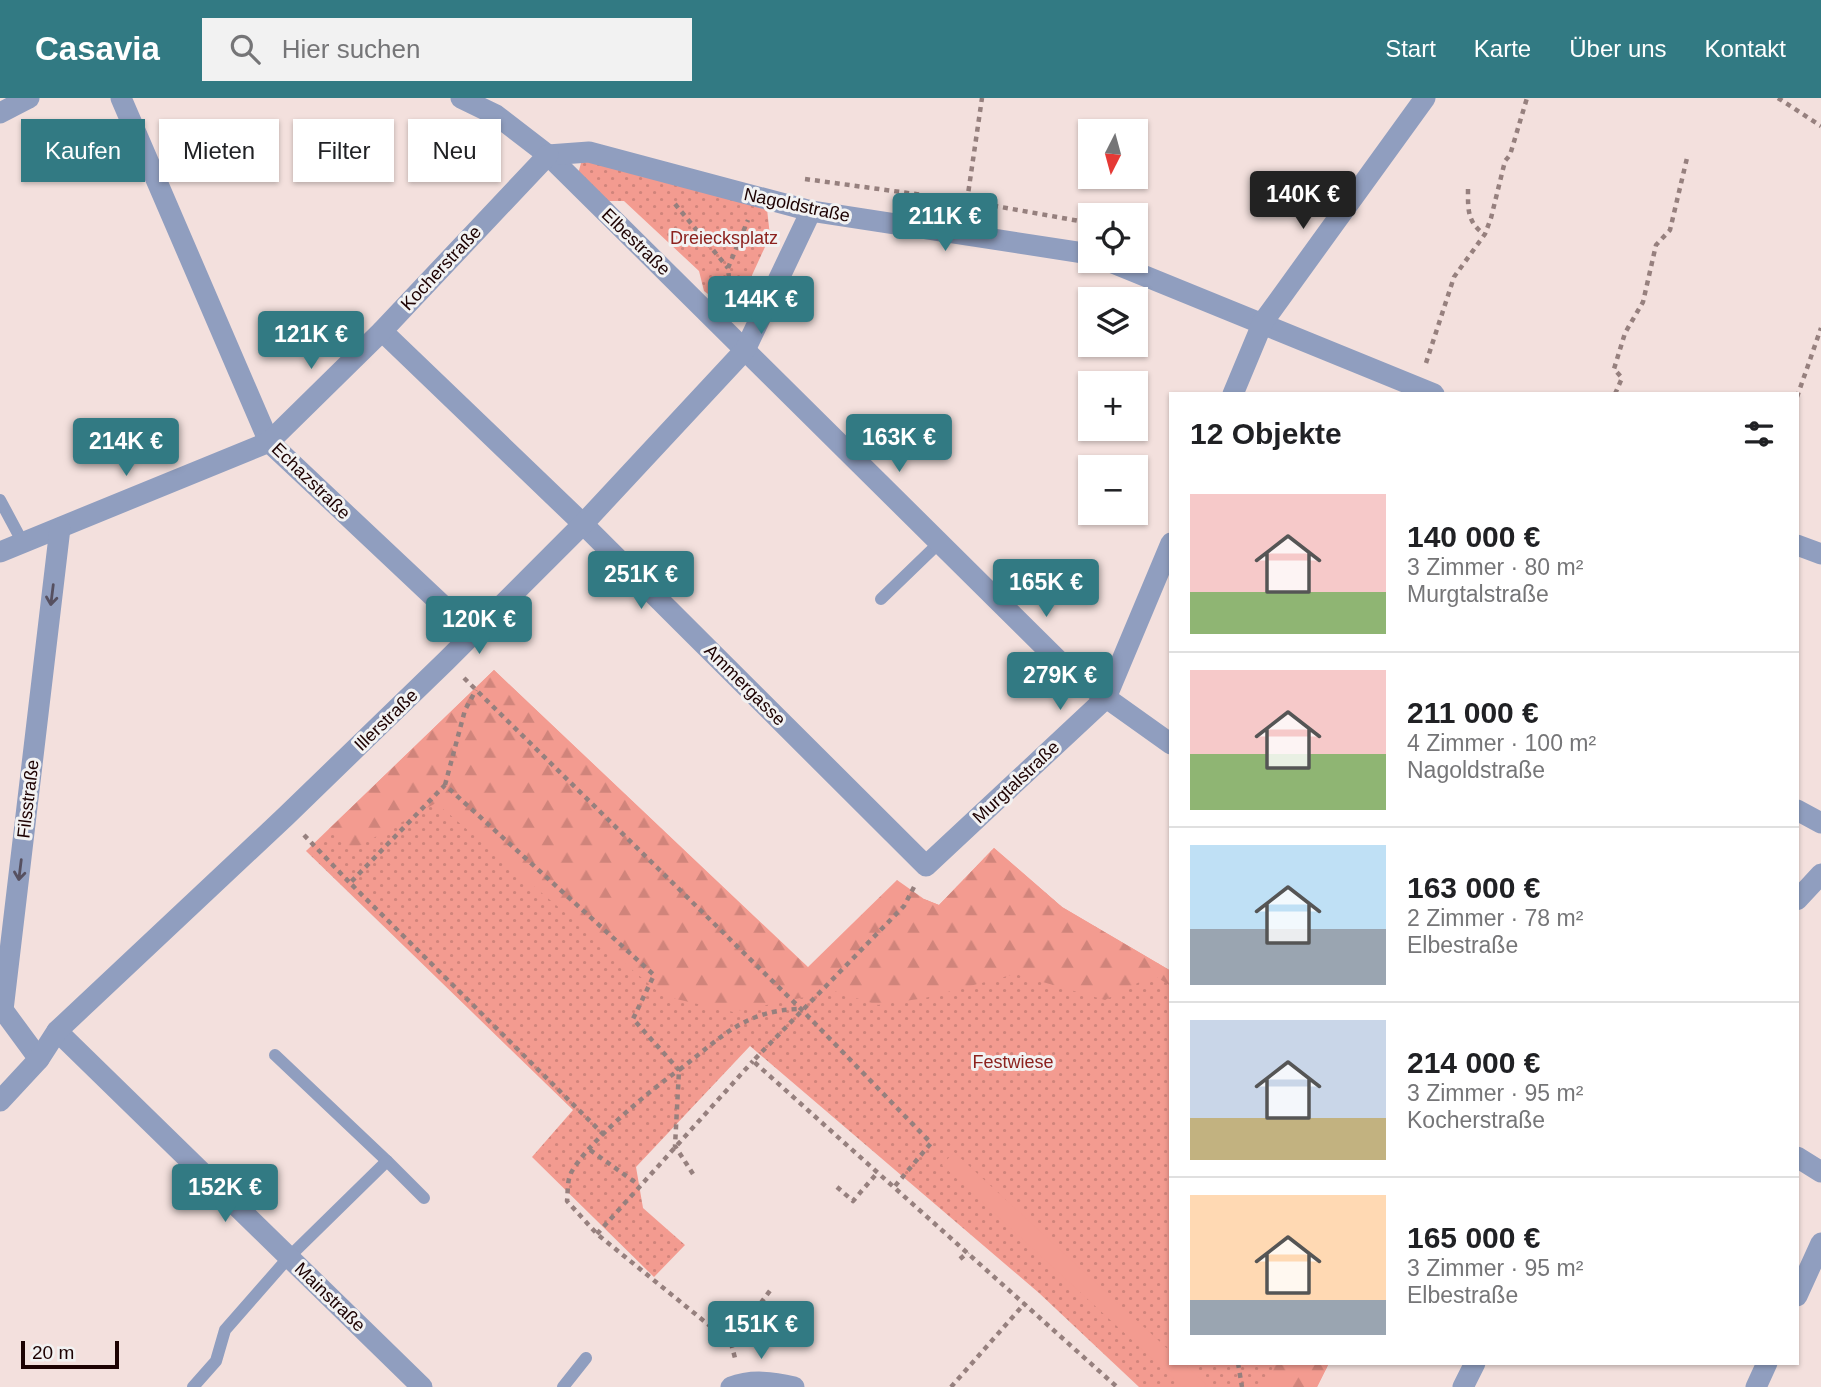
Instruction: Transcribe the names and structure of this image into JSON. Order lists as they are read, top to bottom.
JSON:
{
  "streets": {
    "street": [
      "Nagoldstraße",
      "Elbestraße",
      "Kocherstraße",
      "Echazstraße",
      "Ammergasse",
      "Illerstraße",
      "Murgtalstraße",
      "Filsstraße",
      "Mainstraße"
    ]
  },
  "crossings": [
    ["Nagoldstraße", "Elbestraße"],
    ["Nagoldstraße", "Kocherstraße"],
    ["Nagoldstraße", "Illerstraße"],
    ["Elbestraße", "Kocherstraße"],
    ["Elbestraße", "Illerstraße"],
    ["Elbestraße", "Murgtalstraße"],
    ["Kocherstraße", "Echazstraße"],
    ["Kocherstraße", "Ammergasse"],
    ["Kocherstraße", "Filsstraße"],
    ["Echazstraße", "Illerstraße"],
    ["Ammergasse", "Illerstraße"],
    ["Ammergasse", "Murgtalstraße"],
    ["Illerstraße", "Filsstraße"],
    ["Illerstraße", "Mainstraße"]
  ],
  "one_way": ["Filsstraße"],
  "parks": ["Dreiecksplatz", "Festwiese"],
  "scale_bar": "20 m",
  "north": "bottom",
  "page": {
    "header": "Casavia",
    "search": "Hier suchen",
    "nav": [
      "Start",
      "Karte",
      "Über uns",
      "Kontakt"
    ],
    "map_buttons": ["+", "−"],
    "chip": [
      "Kaufen",
      "Mieten",
      "Filter",
      "Neu"
    ],
    "price": [
      "140K €",
      "211K €",
      "144K €",
      "121K €",
      "163K €",
      "214K €",
      "251K €",
      "165K €",
      "120K €",
      "279K €",
      "152K €",
      "151K €"
    ],
    "heading": "12 Objekte",
    "list": [
      {
        "name": "140 000 €",
        "note": "3 Zimmer · 80 m² · Murgtalstraße"
      },
      {
        "name": "211 000 €",
        "note": "4 Zimmer · 100 m² · Nagoldstraße"
      },
      {
        "name": "163 000 €",
        "note": "2 Zimmer · 78 m² · Elbestraße"
      },
      {
        "name": "214 000 €",
        "note": "3 Zimmer · 95 m² · Kocherstraße"
      },
      {
        "name": "165 000 €",
        "note": "3 Zimmer · 95 m² · Elbestraße"
      }
    ],
    "scale": "20 m"
  }
}
